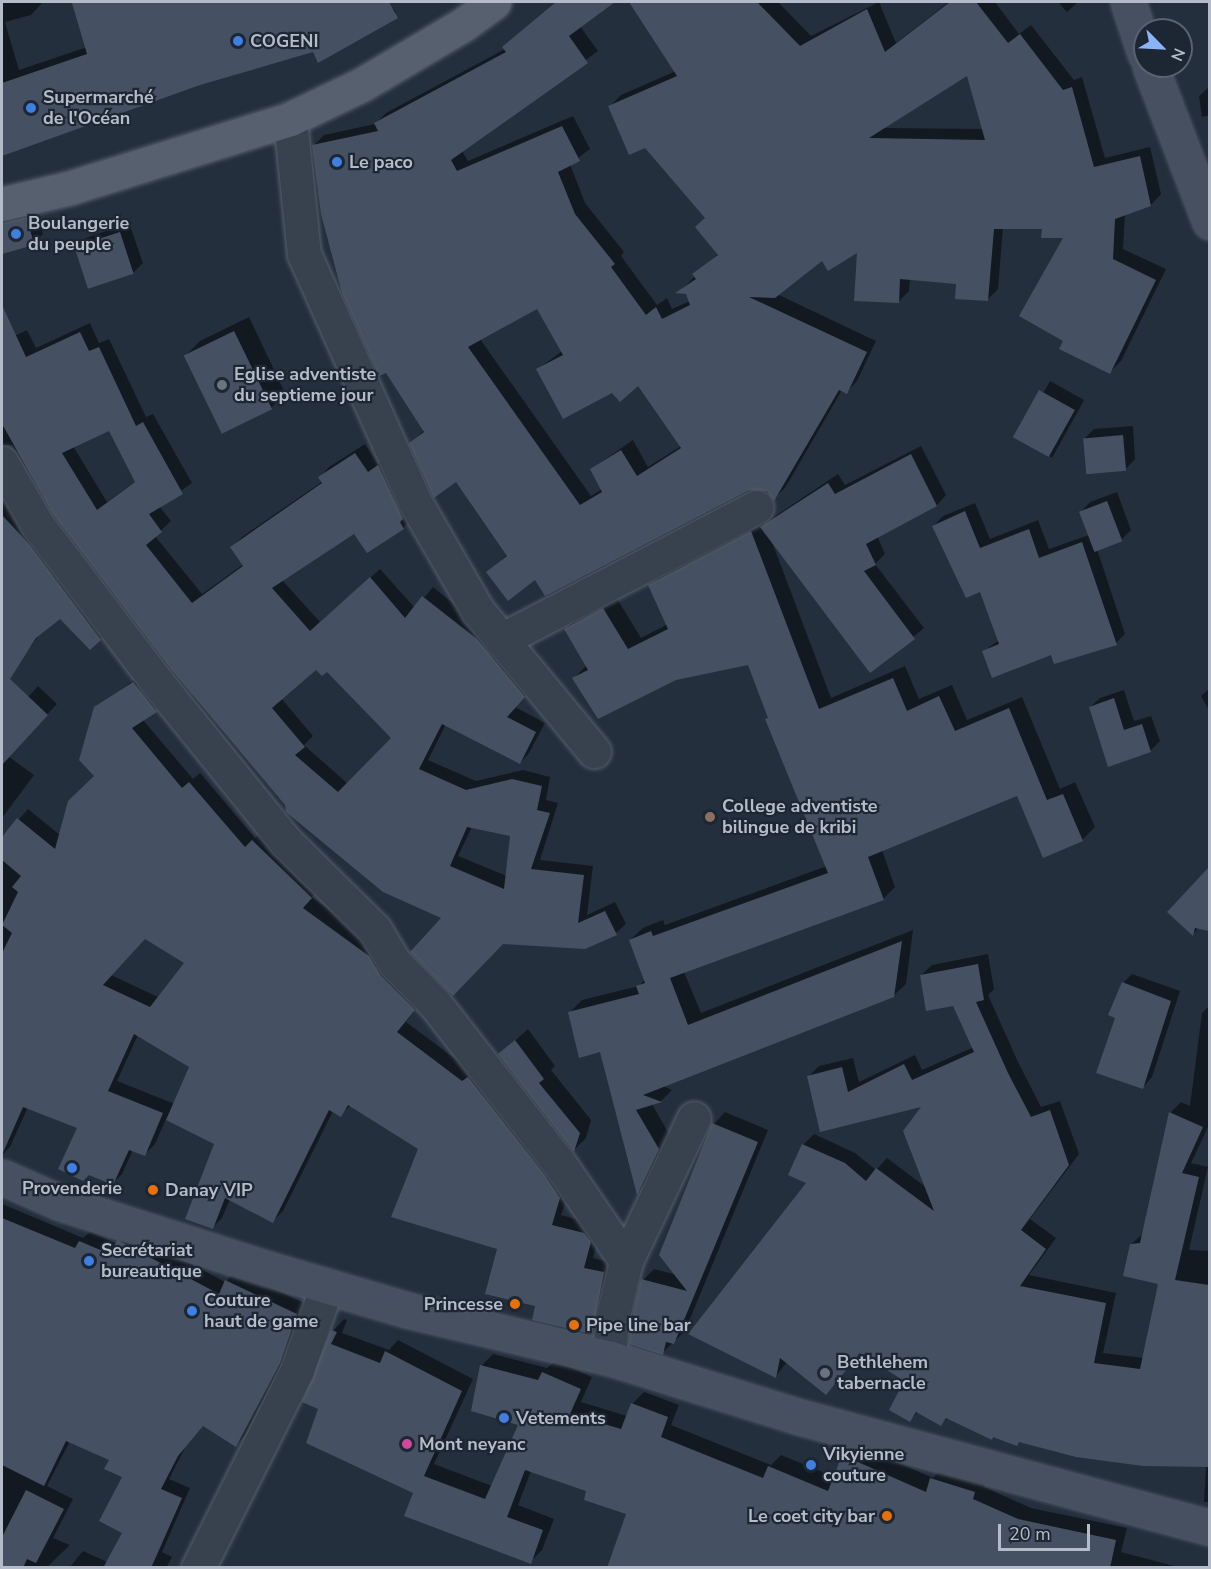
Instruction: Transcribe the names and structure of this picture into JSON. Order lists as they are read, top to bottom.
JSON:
{
  "places": [
    "COGENI",
    "Supermarché de l'Océan",
    "Le paco",
    "Boulangerie du peuple",
    "Eglise adventiste du septieme jour",
    "College adventiste bilingue de kribi",
    "Provenderie",
    "Danay VIP",
    "Secrétariat bureautique",
    "Princesse",
    "Couture haut de game",
    "Pipe line bar",
    "Bethlehem tabernacle",
    "Vetements",
    "Mont neyanc",
    "Vikyienne couture",
    "Le coet city bar"
  ],
  "scale_bar": "20 m",
  "north": "bottom right"
}
